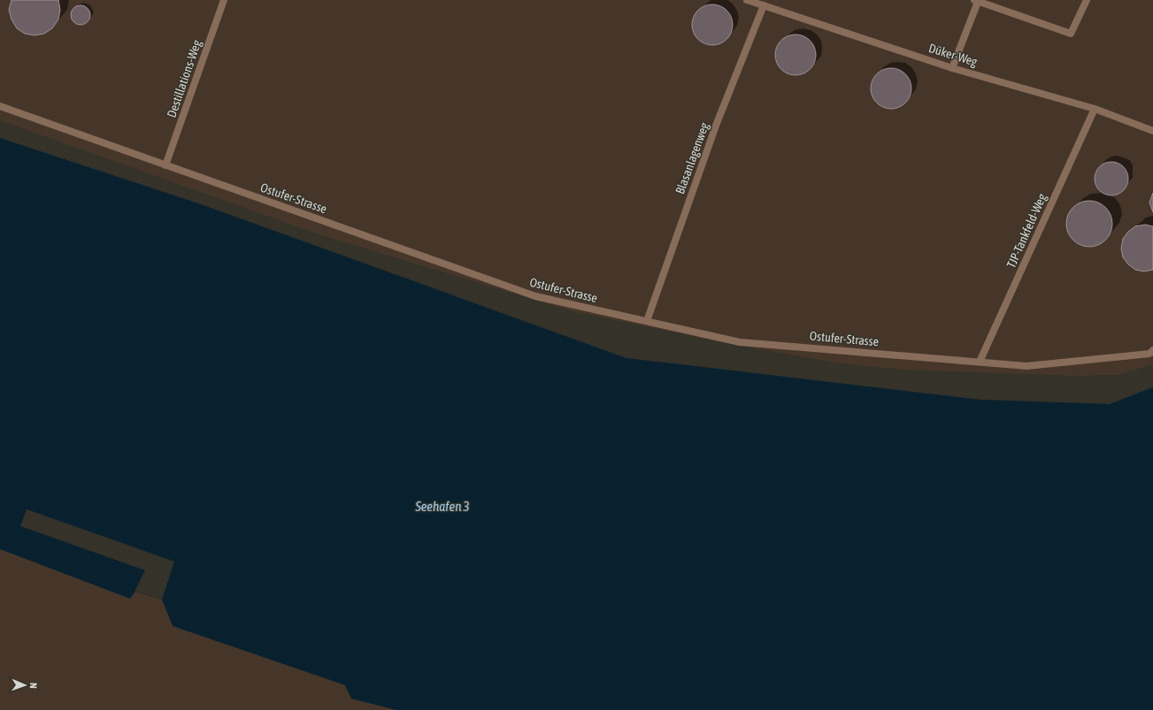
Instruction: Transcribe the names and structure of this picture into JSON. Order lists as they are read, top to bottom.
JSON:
{
  "streets": {
    "lane": [
      "Düker-Weg",
      "Destillations-Weg",
      "Blasanlagenweg",
      "Ostufer-Strasse",
      "TJP-Tankfeld-Weg"
    ]
  },
  "crossings": [
    ["Düker-Weg", "Blasanlagenweg"],
    ["Düker-Weg", "TJP-Tankfeld-Weg"],
    ["Destillations-Weg", "Ostufer-Strasse"],
    ["Blasanlagenweg", "Ostufer-Strasse"],
    ["Ostufer-Strasse", "TJP-Tankfeld-Weg"]
  ],
  "water": ["Seehafen 3"],
  "north": "right"
}
